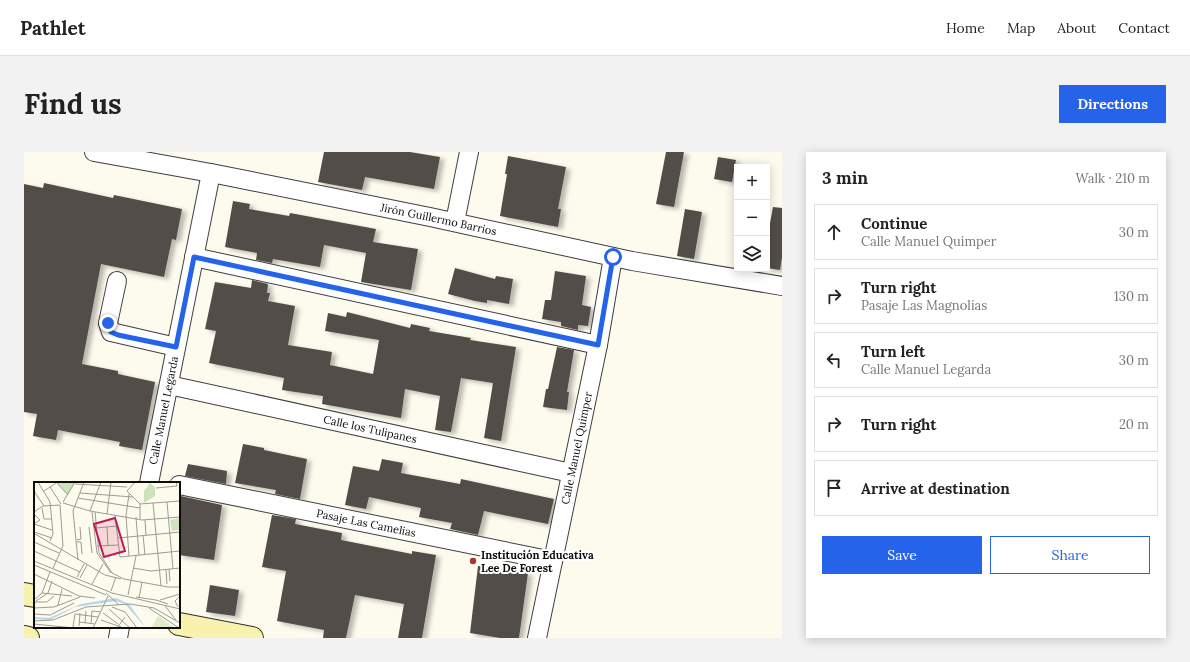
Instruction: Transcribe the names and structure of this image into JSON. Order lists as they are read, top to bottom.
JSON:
{
  "streets": {
    "street": [
      "Jirón Guillermo Barrios",
      "Calle Manuel Legarda",
      "Calle los Tulipanes",
      "Calle Manuel Quimper",
      "Pasaje Las Camelias"
    ]
  },
  "crossings": [
    ["Jirón Guillermo Barrios", "Calle Manuel Legarda"],
    ["Jirón Guillermo Barrios", "Calle Manuel Quimper"],
    ["Calle Manuel Legarda", "Calle los Tulipanes"],
    ["Calle los Tulipanes", "Calle Manuel Quimper"],
    ["Calle Manuel Quimper", "Pasaje Las Camelias"]
  ],
  "places": ["Institución Educativa Lee De Forest"],
  "page": {
    "header": "Pathlet",
    "nav": [
      "Home",
      "Map",
      "About",
      "Contact"
    ],
    "buttons": [
      "Directions",
      ["Save", "Share"]
    ],
    "title": "Find us",
    "heading": ["3 min", "Walk · 210 m"],
    "map_buttons": ["+", "−"],
    "list": [
      ["Continue", "Calle Manuel Quimper", "30 m"],
      ["Turn right", "Pasaje Las Magnolias", "130 m"],
      ["Turn left", "Calle Manuel Legarda", "30 m"],
      ["Turn right", "20 m"],
      "Arrive at destination"
    ]
  }
}
